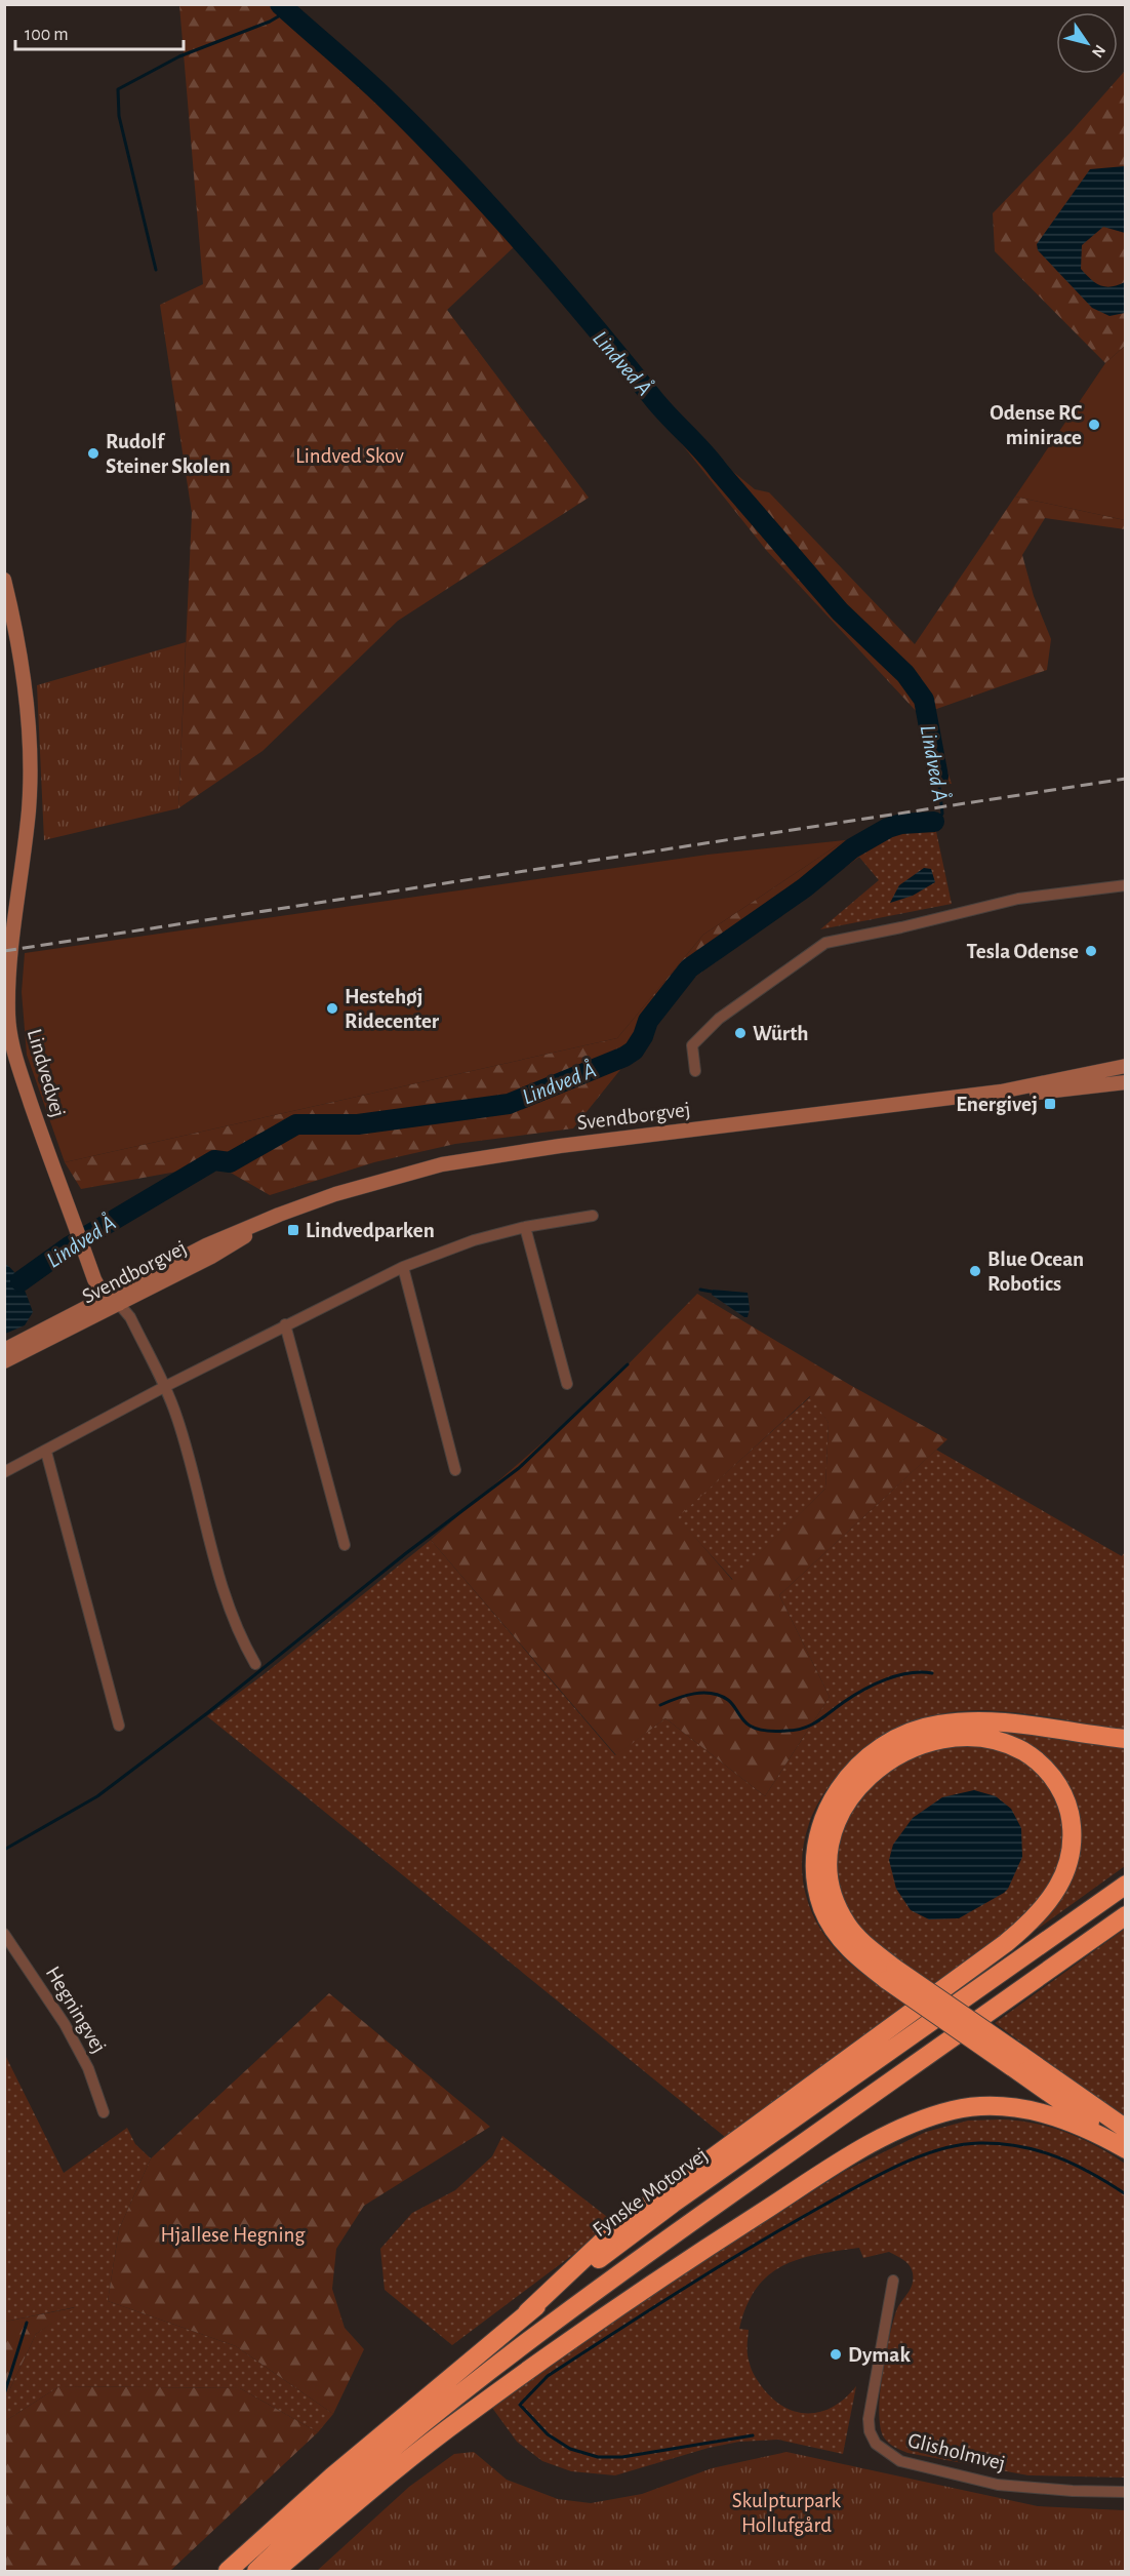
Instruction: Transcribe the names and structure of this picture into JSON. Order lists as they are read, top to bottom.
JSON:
{
  "streets": {
    "highway": ["Fynske Motorvej"],
    "main road": ["Lindvedvej", "Svendborgvej"],
    "street": ["Hegningvej", "Glisholmvej"]
  },
  "crossings": [
    ["Lindvedvej", "Svendborgvej"]
  ],
  "water": ["Lindved Å"],
  "parks": ["Lindved Skov", "Hjallese Hegning", "Skulpturpark Hollufgård"],
  "places": {
    "other": [
      "Odense RC minirace",
      "Rudolf Steiner Skolen",
      "Tesla Odense",
      "Hestehøj Ridecenter",
      "Würth",
      "Blue Ocean Robotics",
      "Dymak"
    ],
    "transit": ["Energivej", "Lindvedparken"]
  },
  "scale_bar": "100 m",
  "north": "bottom right"
}
